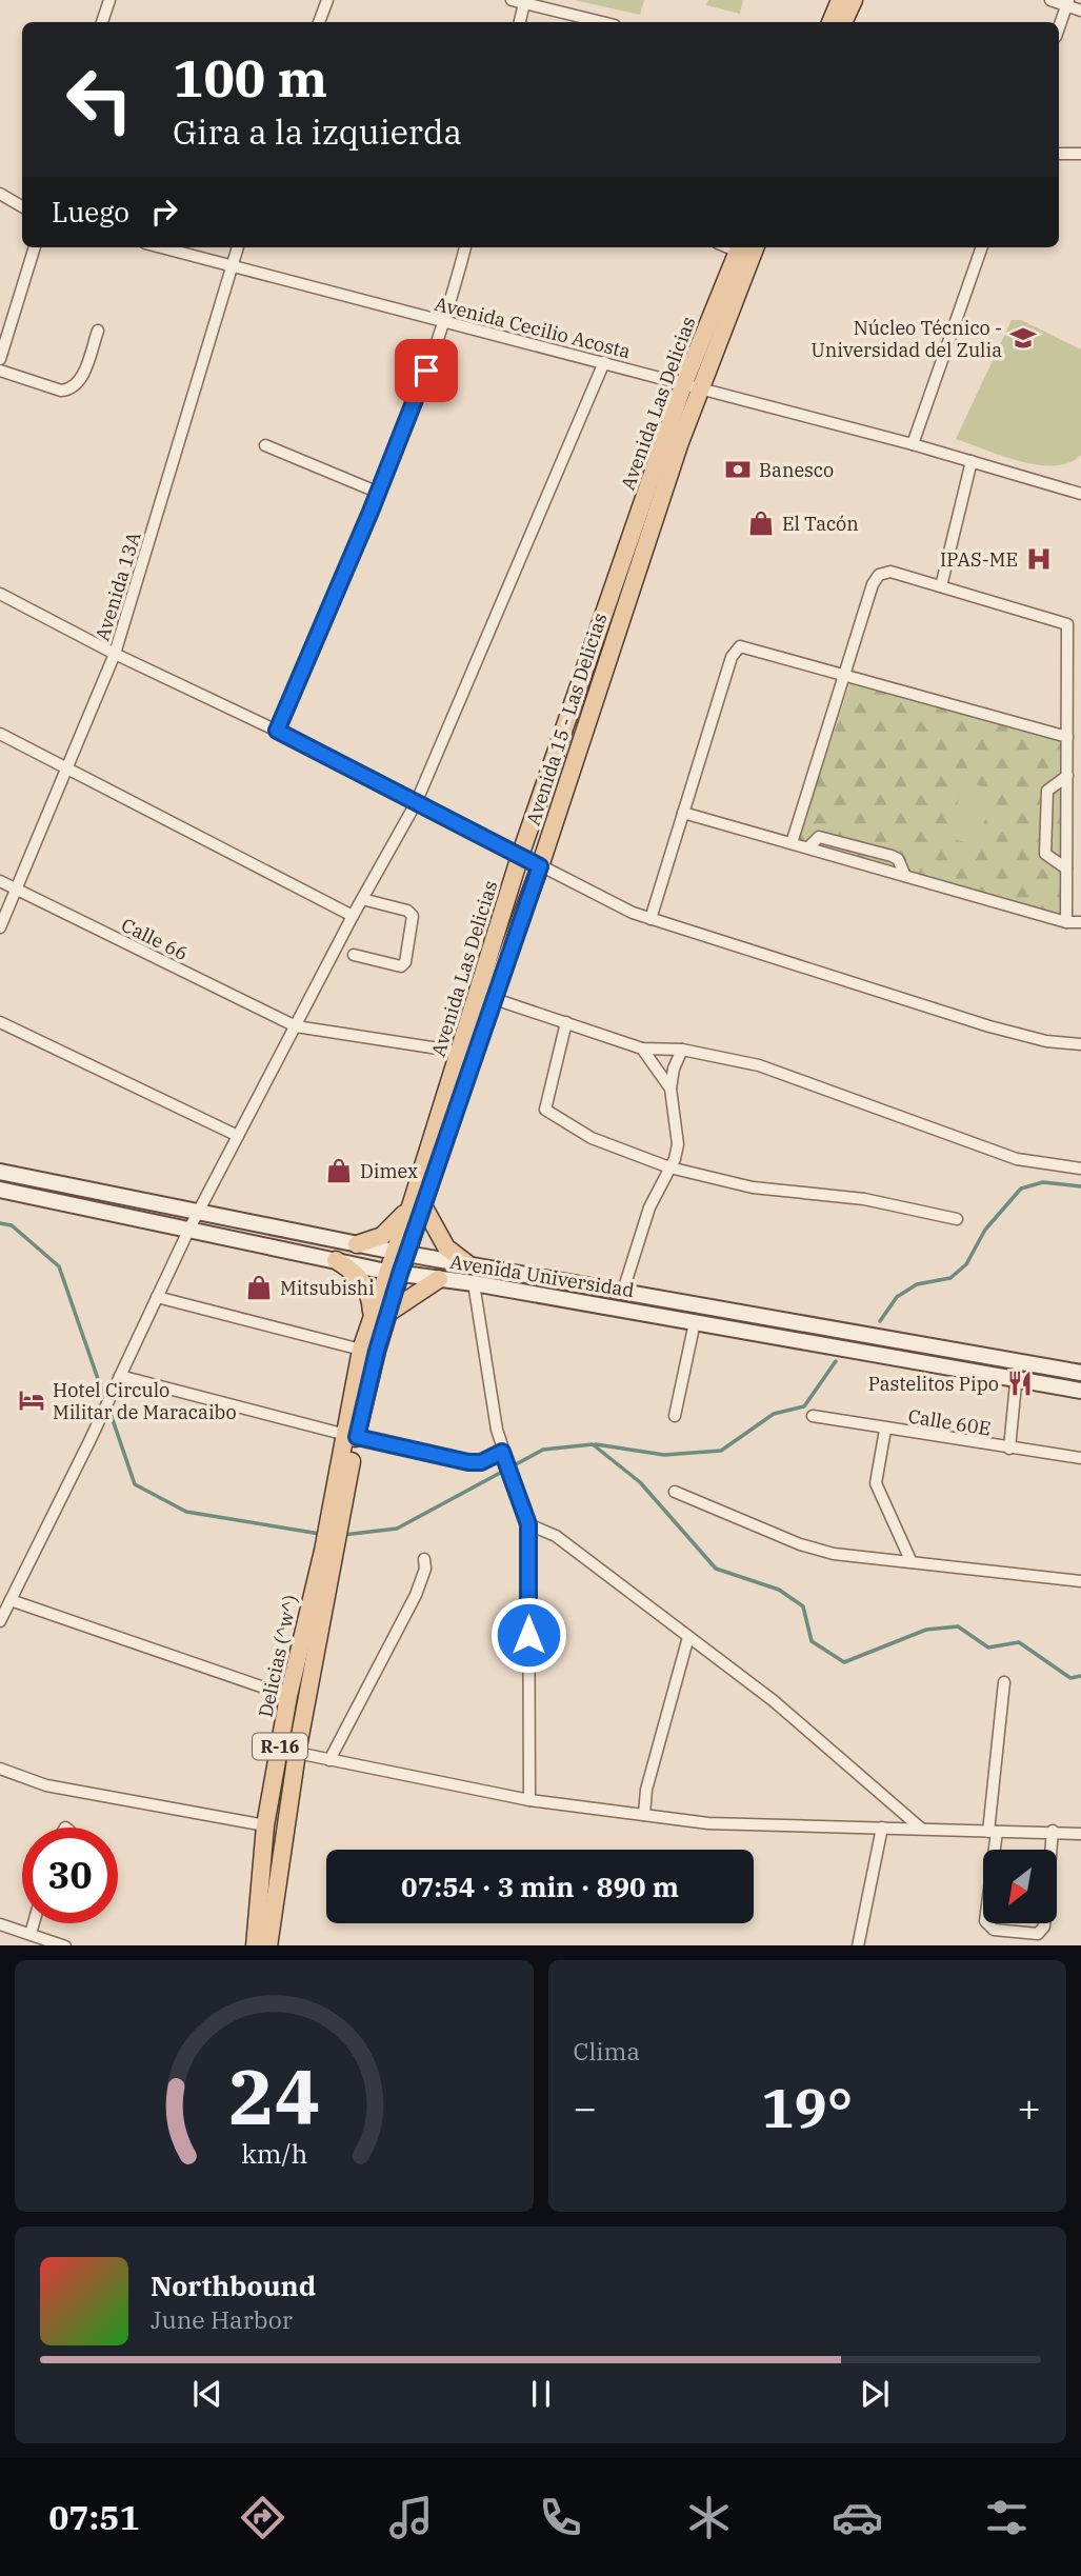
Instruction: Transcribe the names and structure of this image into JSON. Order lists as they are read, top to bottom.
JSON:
{
  "streets": {
    "main road": [
      "Avenida Las Delicias",
      "Avenida 15 - Las Delicias",
      "Delicias (^w^)",
      "R-16"
    ],
    "street": [
      "Avenida Cecilio Acosta",
      "Avenida 13A",
      "Calle 66",
      "Avenida Universidad",
      "Calle 60E"
    ]
  },
  "crossings": [
    ["Avenida Cecilio Acosta", "Avenida Las Delicias"],
    ["Avenida Cecilio Acosta", "Avenida 13A"],
    ["Avenida Cecilio Acosta", "Avenida 15 - Las Delicias"],
    ["Avenida Las Delicias", "Avenida 15 - Las Delicias"],
    ["Avenida Las Delicias", "Calle 66"],
    ["Avenida Las Delicias", "Avenida Universidad"],
    ["Avenida Las Delicias", "Delicias (^w^)"],
    ["Avenida Las Delicias", "R-16"],
    ["Avenida 13A", "Calle 66"]
  ],
  "places": {
    "school or university": ["Núcleo Técnico - Universidad del Zulia"],
    "bank": ["Banesco"],
    "shop": ["El Tacón", "Dimex", "Mitsubishi"],
    "hospital": ["IPAS-ME"],
    "restaurant": ["Pastelitos Pipo"],
    "hotel": ["Hotel Circulo Militar de Maracaibo"]
  },
  "north": "bottom left",
  "page": {
    "turn": ["100 m", "Gira a la izquierda"],
    "then": "Luego",
    "limit": "30",
    "trip": "07:54 · 3 min · 890 m",
    "tile": "Clima",
    "heat": ["−", "19°", "+"],
    "song": ["Northbound", "June Harbor"],
    "tabs": "07:51",
    "gauge": ["24", "km/h"]
  }
}
